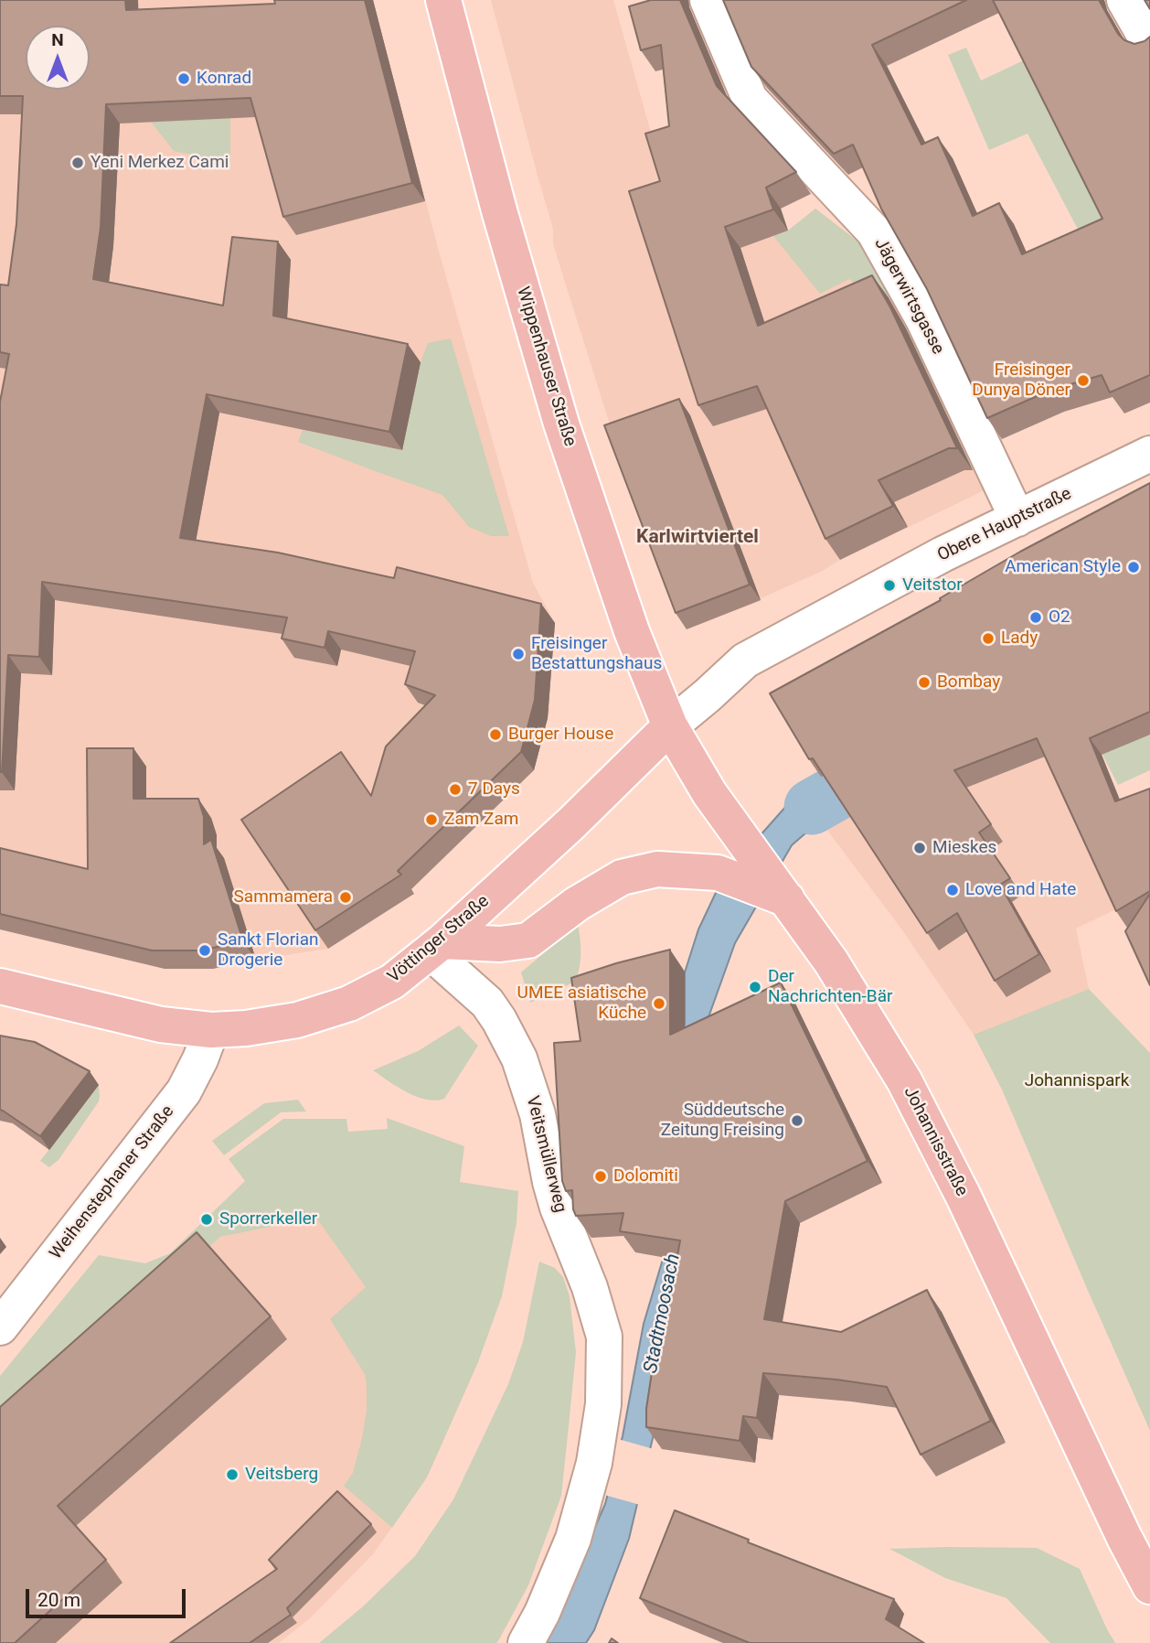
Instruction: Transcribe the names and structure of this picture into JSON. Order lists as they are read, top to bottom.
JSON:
{
  "streets": {
    "main road": ["Wippenhauser Straße", "Vöttinger Straße", "Johannisstraße"],
    "street": [
      "Jägerwirtsgasse",
      "Obere Hauptstraße",
      "Veitsmüllerweg",
      "Weihenstephaner Straße"
    ]
  },
  "crossings": [
    ["Jägerwirtsgasse", "Obere Hauptstraße"],
    ["Wippenhauser Straße", "Obere Hauptstraße"],
    ["Wippenhauser Straße", "Vöttinger Straße"],
    ["Wippenhauser Straße", "Johannisstraße"],
    ["Obere Hauptstraße", "Vöttinger Straße"],
    ["Obere Hauptstraße", "Johannisstraße"],
    ["Vöttinger Straße", "Johannisstraße"],
    ["Vöttinger Straße", "Veitsmüllerweg"],
    ["Vöttinger Straße", "Weihenstephaner Straße"]
  ],
  "districts": ["Karlwirtviertel"],
  "water": ["Stadtmoosach"],
  "parks": ["Johannispark"],
  "places": [
    "Konrad",
    "Yeni Merkez Cami",
    "Freisinger Dunya Döner",
    "American Style",
    "Veitstor",
    "O2",
    "Lady",
    "Freisinger Bestattungshaus",
    "Bombay",
    "Burger House",
    "7 Days",
    "Zam Zam",
    "Mieskes",
    "Love and Hate",
    "Sammamera",
    "Sankt Florian Drogerie",
    "Der Nachrichten-Bär",
    "UMEE asiatische Küche",
    "Süddeutsche Zeitung Freising",
    "Dolomiti",
    "Sporrerkeller",
    "Veitsberg"
  ],
  "scale_bar": "20 m",
  "north": "top"
}
